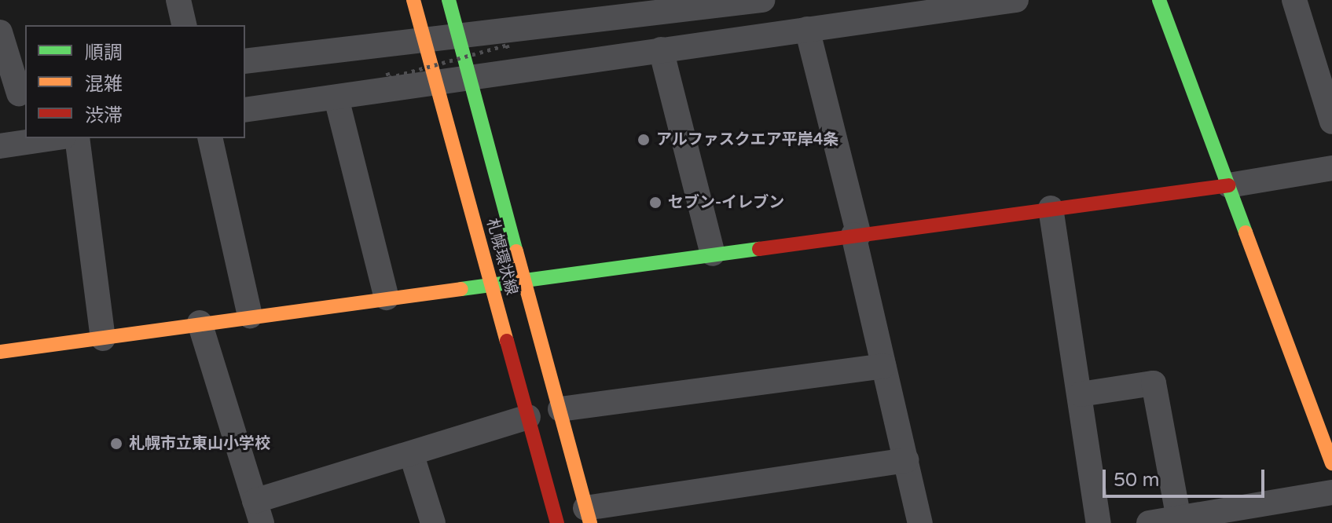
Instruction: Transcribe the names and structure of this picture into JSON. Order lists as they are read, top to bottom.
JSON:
{
  "streets": {
    "street": ["札幌環状線"]
  },
  "places": ["アルファスクエア平岸4条", "セブン-イレブン", "札幌市立東山小学校"],
  "legend": ["順調", "混雑", "渋滞"],
  "scale_bar": "50 m"
}
